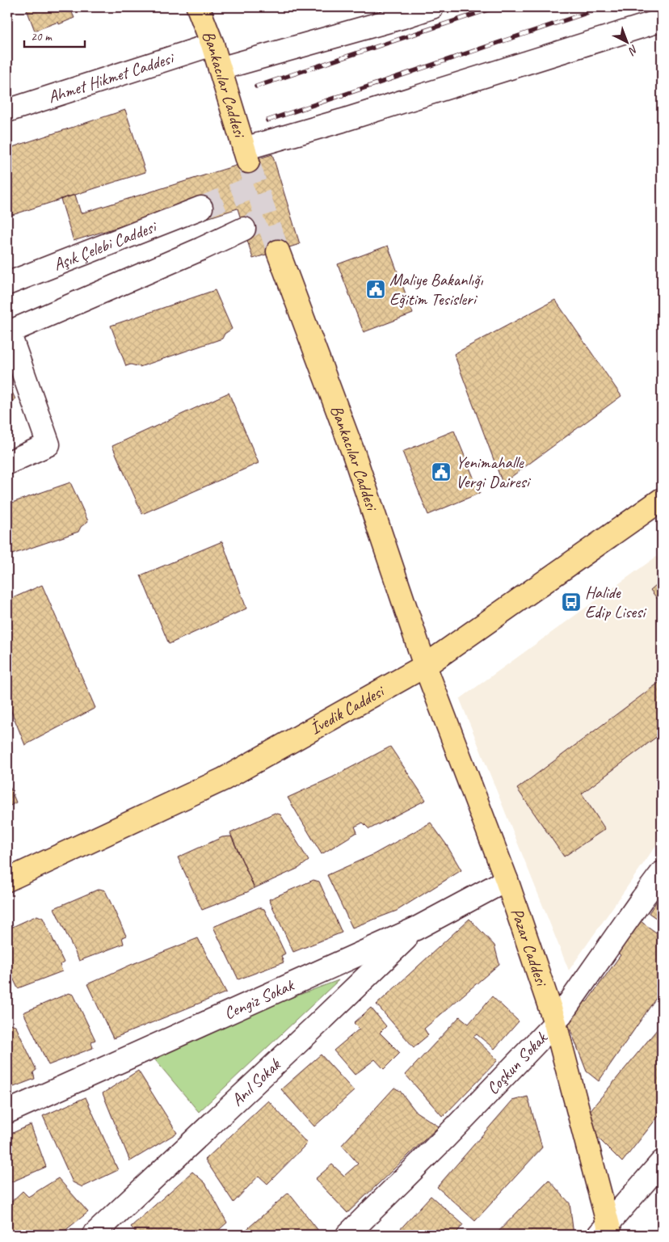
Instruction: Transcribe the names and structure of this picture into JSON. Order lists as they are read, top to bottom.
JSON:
{
  "streets": {
    "main road": ["Bankacılar Caddesi", "İvedik Caddesi", "Pazar Caddesi"],
    "street": [
      "Ahmet Hikmet Caddesi",
      "Aşık Çelebi Caddesi",
      "Cengiz Sokak",
      "Coşkun Sokak",
      "Anıl Sokak"
    ]
  },
  "crossings": [
    ["Ahmet Hikmet Caddesi", "Bankacılar Caddesi"],
    ["Bankacılar Caddesi", "İvedik Caddesi"],
    ["Bankacılar Caddesi", "Pazar Caddesi"],
    ["İvedik Caddesi", "Pazar Caddesi"],
    ["Pazar Caddesi", "Cengiz Sokak"],
    ["Pazar Caddesi", "Coşkun Sokak"],
    ["Cengiz Sokak", "Anıl Sokak"]
  ],
  "places": {
    "public building": ["Maliye Bakanlığı Eğitim Tesisleri", "Yenimahalle Vergi Dairesi"],
    "bus stop": ["Halide Edip Lisesi"]
  },
  "scale_bar": "20 m",
  "north": "bottom right"
}
